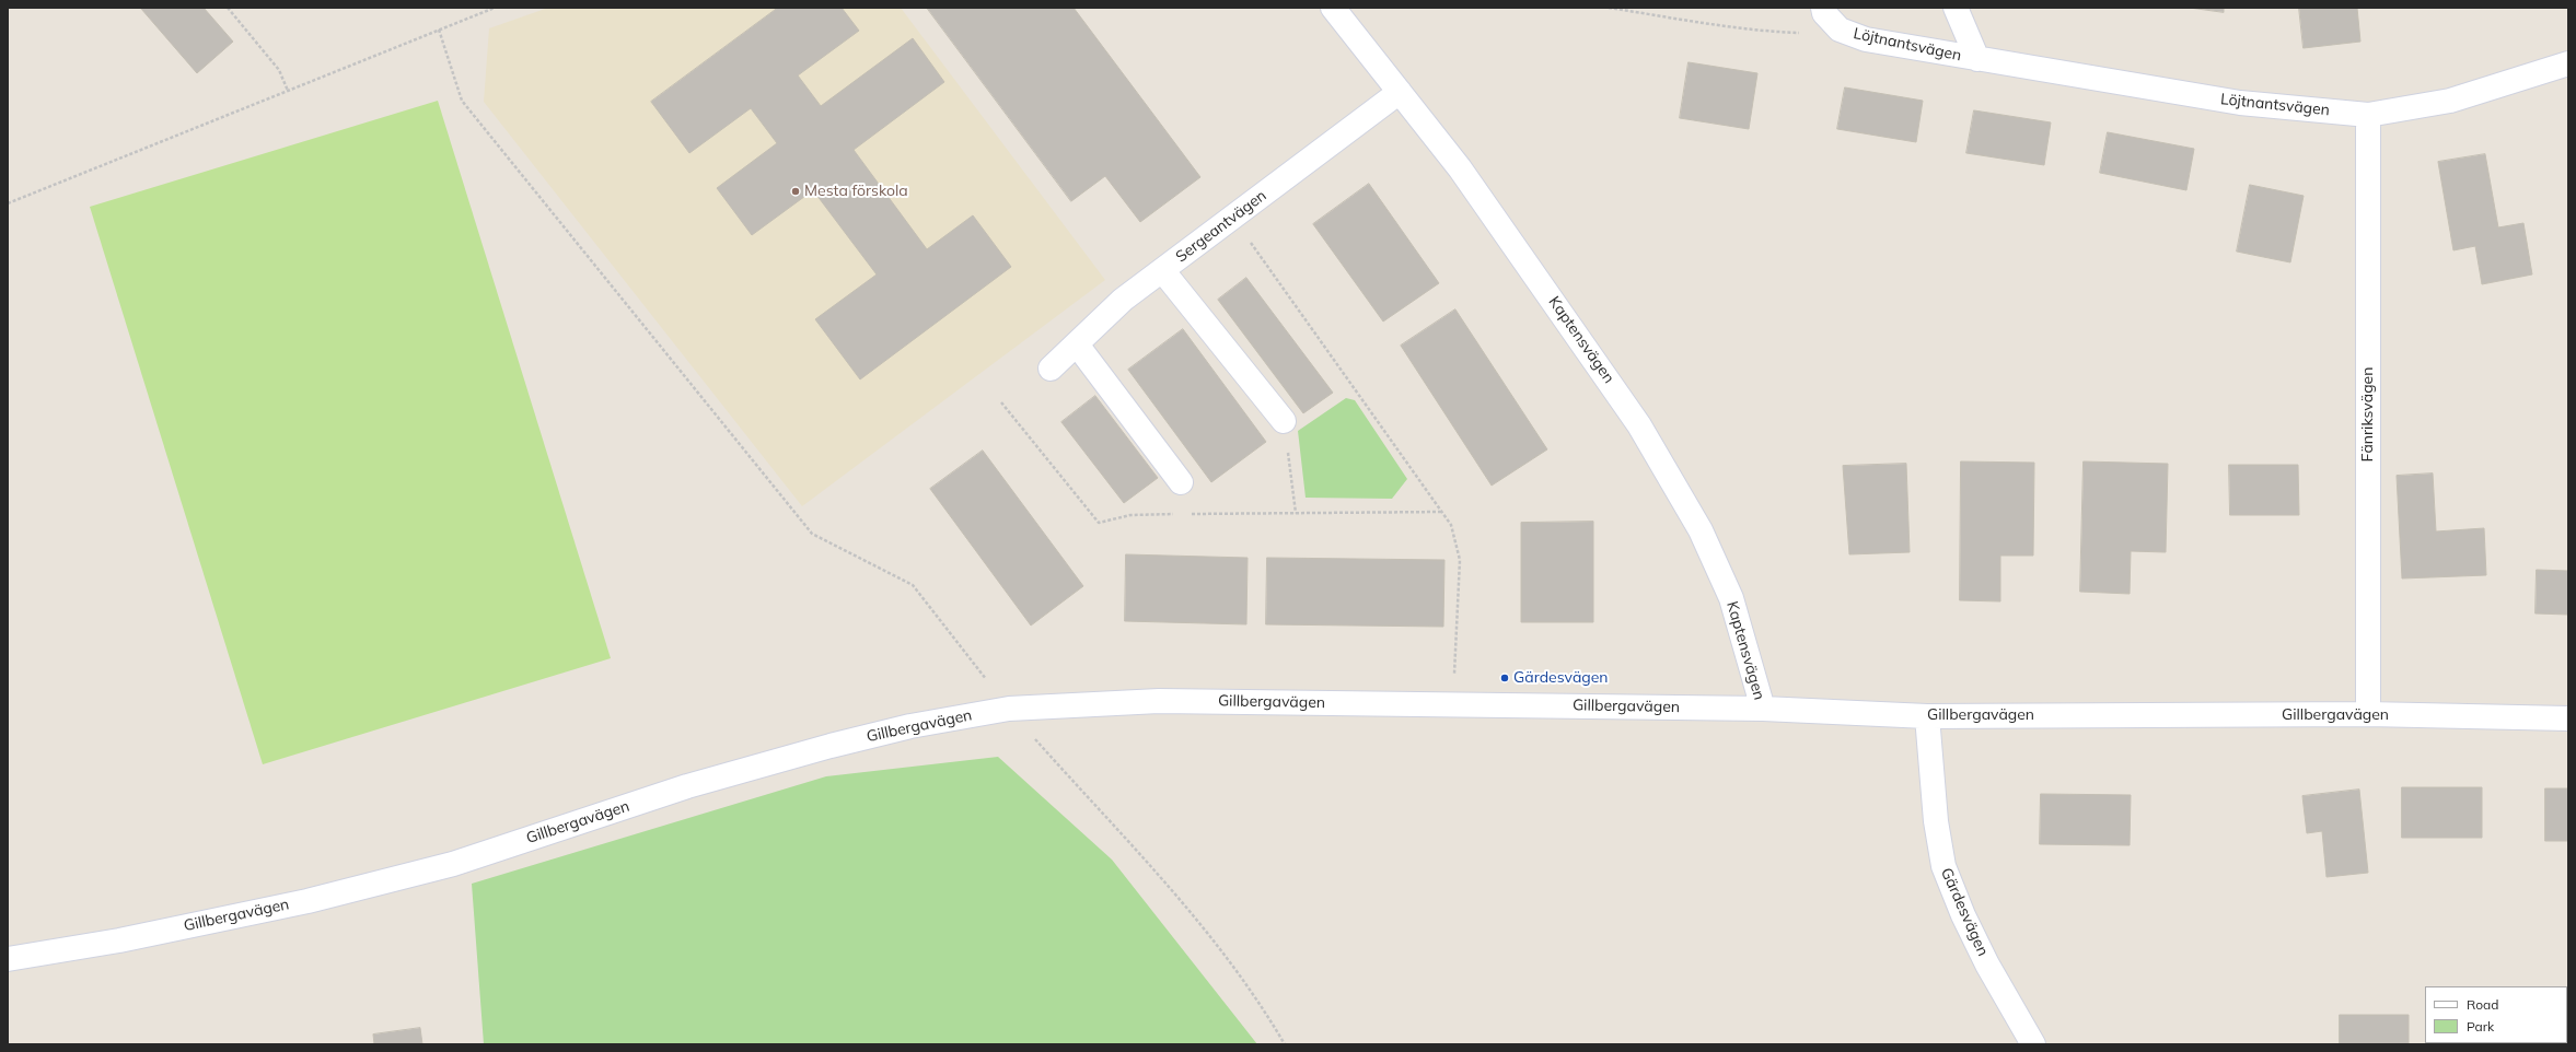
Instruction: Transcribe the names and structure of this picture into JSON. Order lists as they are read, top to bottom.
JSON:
{
  "streets": {
    "street": [
      "Löjtnantsvägen",
      "Sergeantvägen",
      "Kaptensvägen",
      "Fänriksvägen",
      "Gillbergavägen",
      "Gärdesvägen"
    ]
  },
  "crossings": [
    ["Löjtnantsvägen", "Fänriksvägen"],
    ["Sergeantvägen", "Kaptensvägen"],
    ["Kaptensvägen", "Gillbergavägen"],
    ["Fänriksvägen", "Gillbergavägen"],
    ["Gillbergavägen", "Gärdesvägen"]
  ],
  "places": ["Mesta förskola", "Gärdesvägen"],
  "legend": ["Road", "Park"]
}
